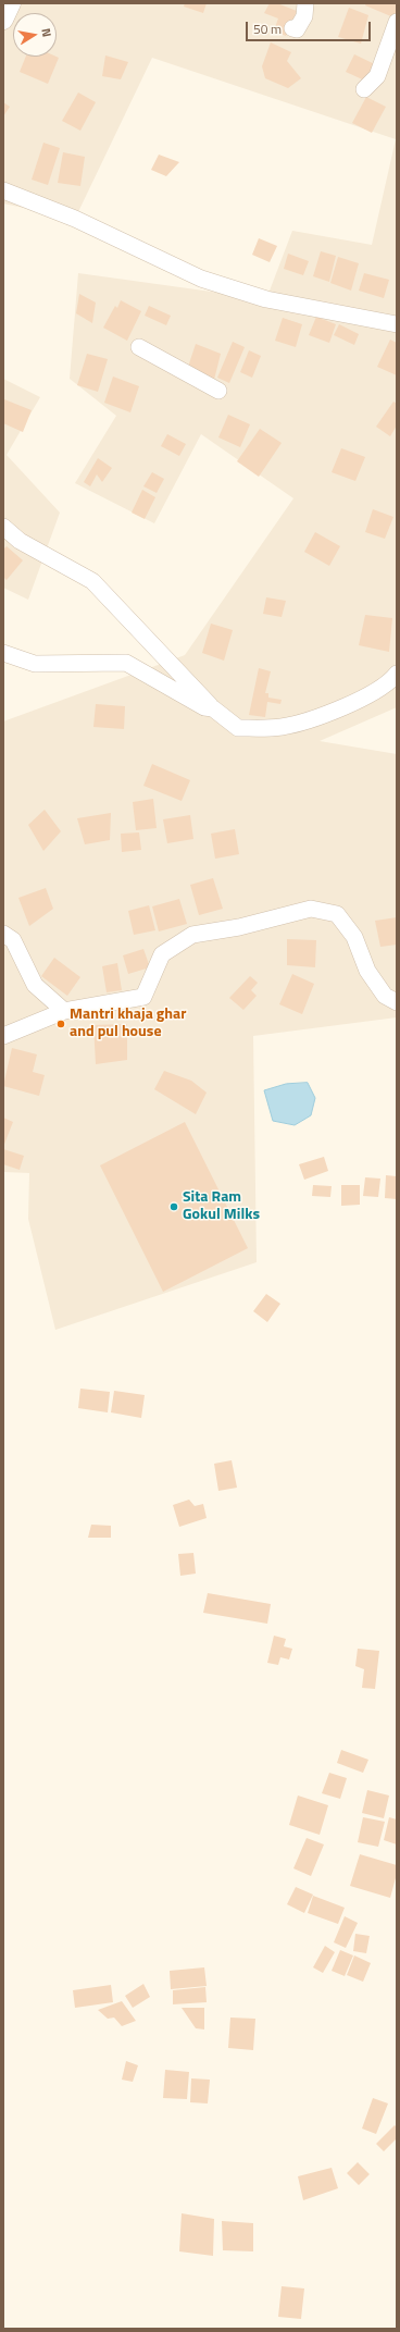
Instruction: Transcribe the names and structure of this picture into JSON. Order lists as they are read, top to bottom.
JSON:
{
  "places": ["Mantri khaja ghar and pul house", "Sita Ram Gokul Milks"],
  "scale_bar": "50 m",
  "north": "right"
}
